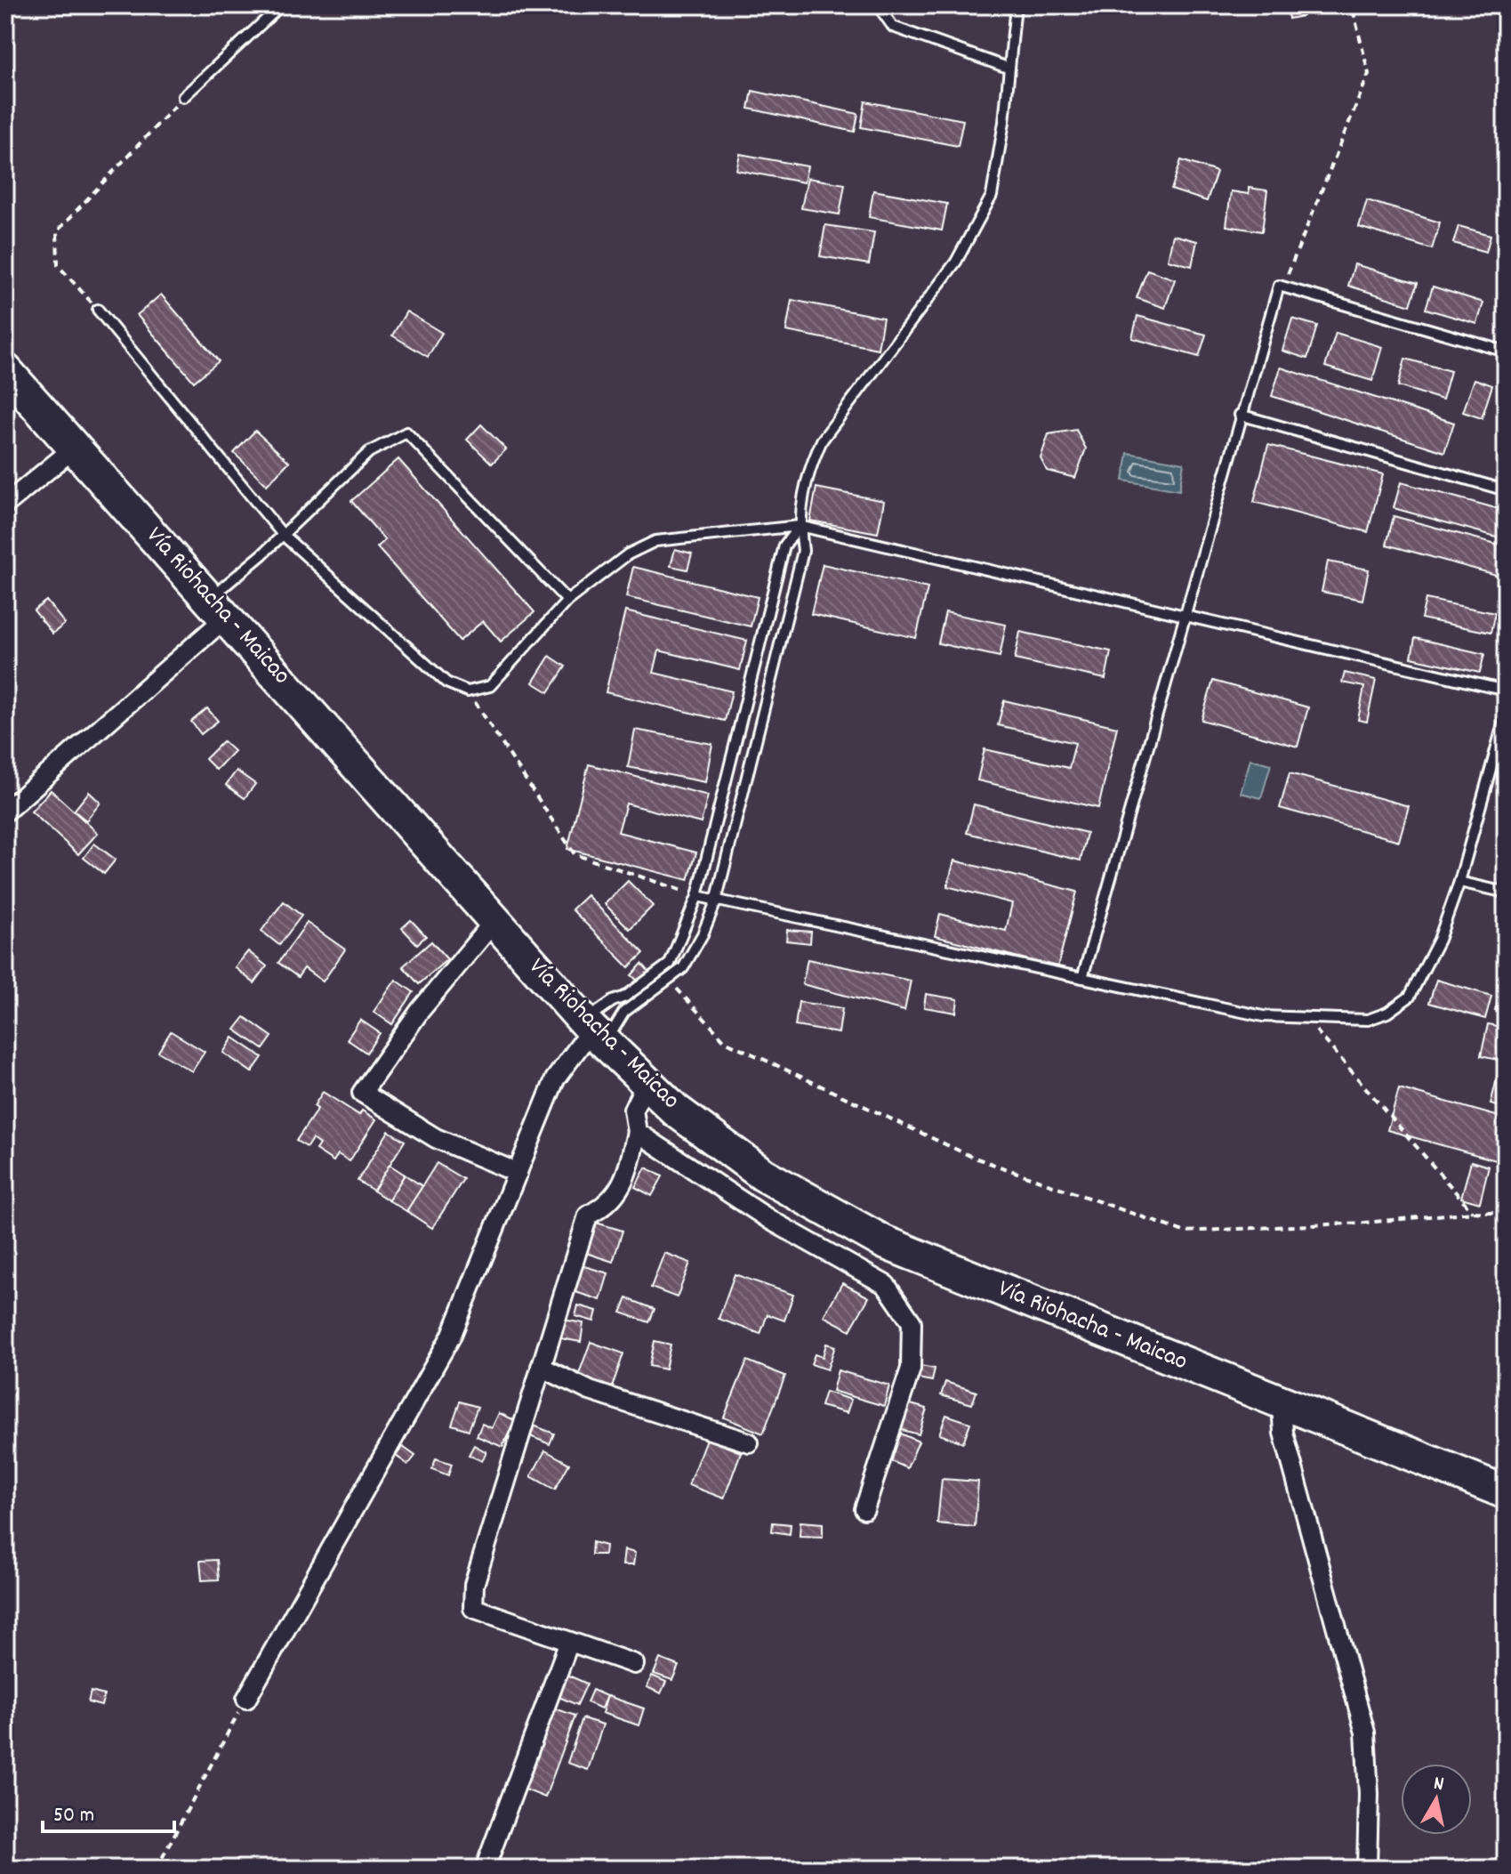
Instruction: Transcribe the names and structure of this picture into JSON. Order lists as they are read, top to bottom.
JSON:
{
  "streets": {
    "highway": ["Vía Riohacha - Maicao"]
  },
  "scale_bar": "50 m",
  "north": "top"
}
